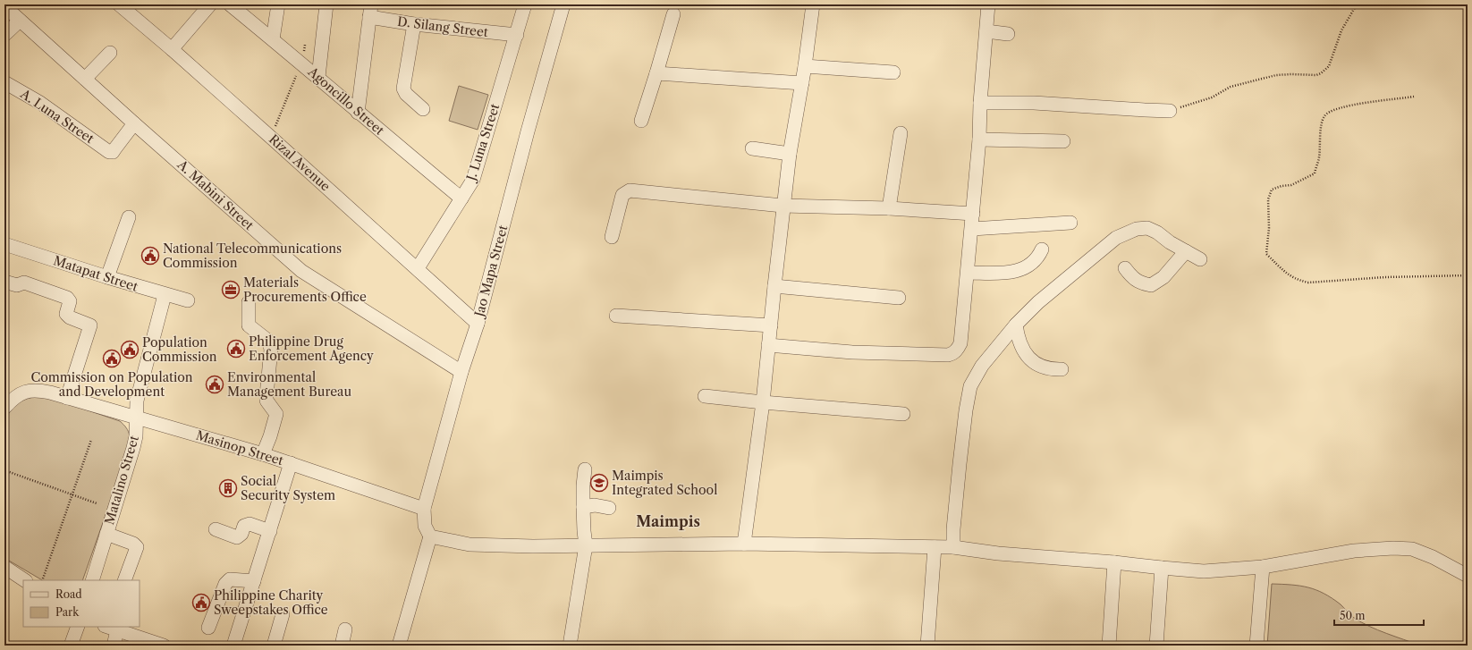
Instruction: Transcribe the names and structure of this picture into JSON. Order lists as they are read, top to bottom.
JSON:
{
  "streets": {
    "street": [
      "D. Silang Street",
      "Agoncillo Street",
      "A. Luna Street",
      "J. Luna Street",
      "Rizal Avenue",
      "A. Mabini Street",
      "Jao Mapa Street",
      "Matapat Street",
      "Masinop Street",
      "Matalino Street"
    ]
  },
  "crossings": [
    ["D. Silang Street", "J. Luna Street"],
    ["Agoncillo Street", "J. Luna Street"],
    ["A. Luna Street", "A. Mabini Street"],
    ["J. Luna Street", "Rizal Avenue"],
    ["Rizal Avenue", "Jao Mapa Street"],
    ["A. Mabini Street", "Jao Mapa Street"],
    ["Jao Mapa Street", "Masinop Street"],
    ["Matapat Street", "Matalino Street"],
    ["Masinop Street", "Matalino Street"]
  ],
  "districts": ["Maimpis"],
  "places": {
    "public building": [
      "National Telecommunications Commission",
      "Philippine Drug Enforcement Agency",
      "Population Commission",
      "Commission on Population and Development",
      "Environmental Management Bureau",
      "Philippine Charity Sweepstakes Office"
    ],
    "office": ["Materials Procurements Office"],
    "school or university": ["Maimpis Integrated School"],
    "building": ["Social Security System"]
  },
  "legend": ["Road", "Park"],
  "scale_bar": "50 m"
}
